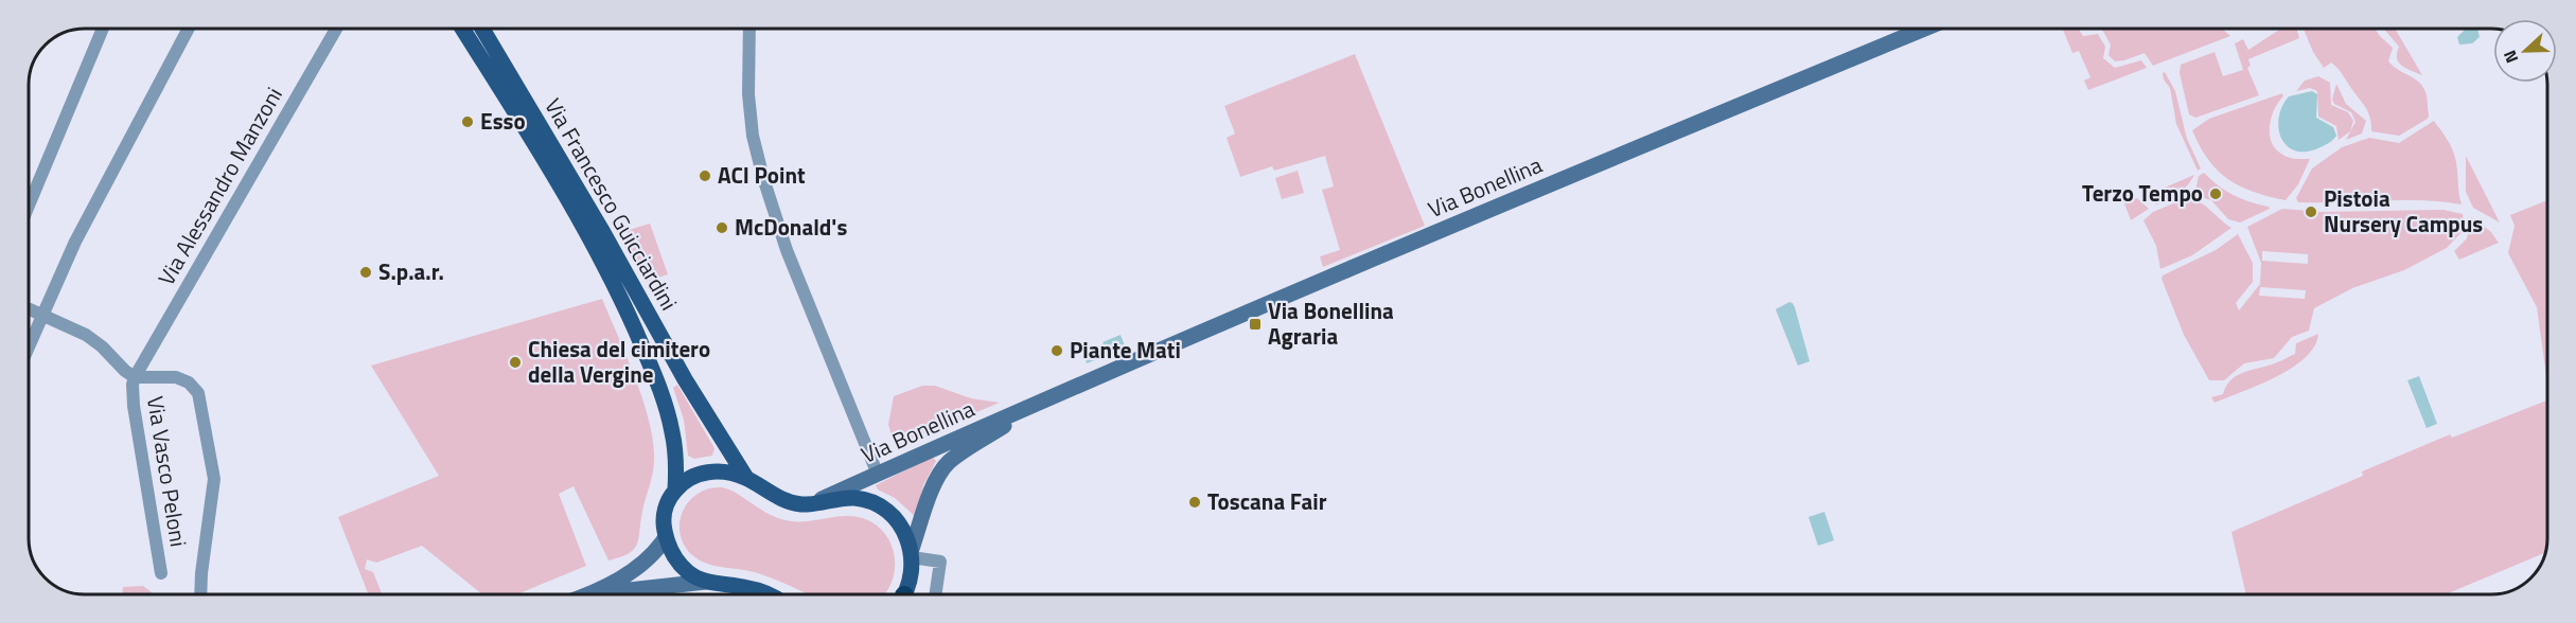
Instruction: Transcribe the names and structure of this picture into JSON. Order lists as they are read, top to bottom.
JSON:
{
  "streets": {
    "main road": ["Via Bonellina", "Via Francesco Guicciardini"],
    "street": ["Via Alessandro Manzoni", "Via Vasco Peloni"]
  },
  "crossings": [
    ["Via Alessandro Manzoni", "Via Vasco Peloni"]
  ],
  "places": {
    "other": [
      "Esso",
      "ACI Point",
      "Terzo Tempo",
      "Pistoia Nursery Campus",
      "McDonald's",
      "S.p.a.r.",
      "Piante Mati",
      "Chiesa del cimitero della Vergine",
      "Toscana Fair"
    ],
    "transit": ["Via Bonellina Agraria"]
  },
  "north": "left"
}
